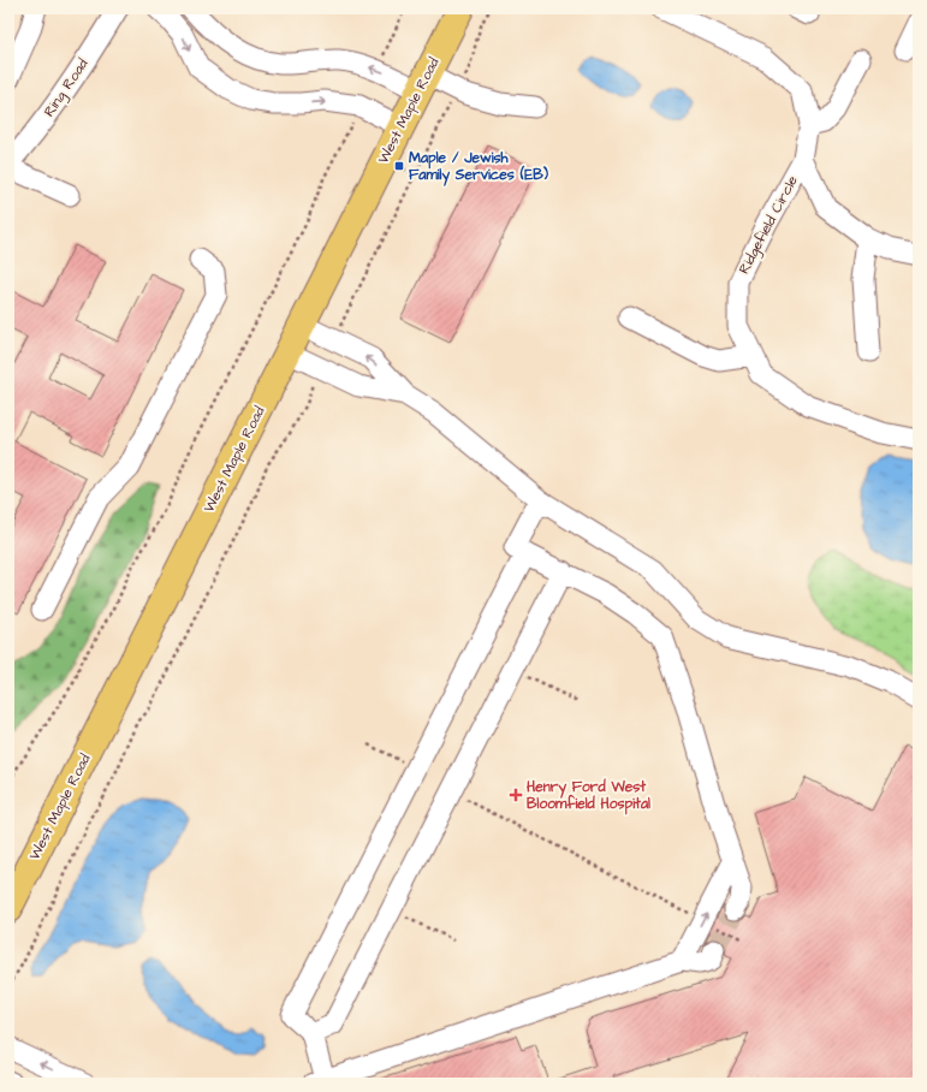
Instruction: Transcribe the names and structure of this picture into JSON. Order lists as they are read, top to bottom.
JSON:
{
  "streets": {
    "main road": ["West Maple Road"],
    "street": ["Ring Road", "Ridgefield Circle"]
  },
  "places": {
    "transit": ["Maple / Jewish Family Services (EB)"],
    "health": ["Henry Ford West Bloomfield Hospital"]
  }
}
